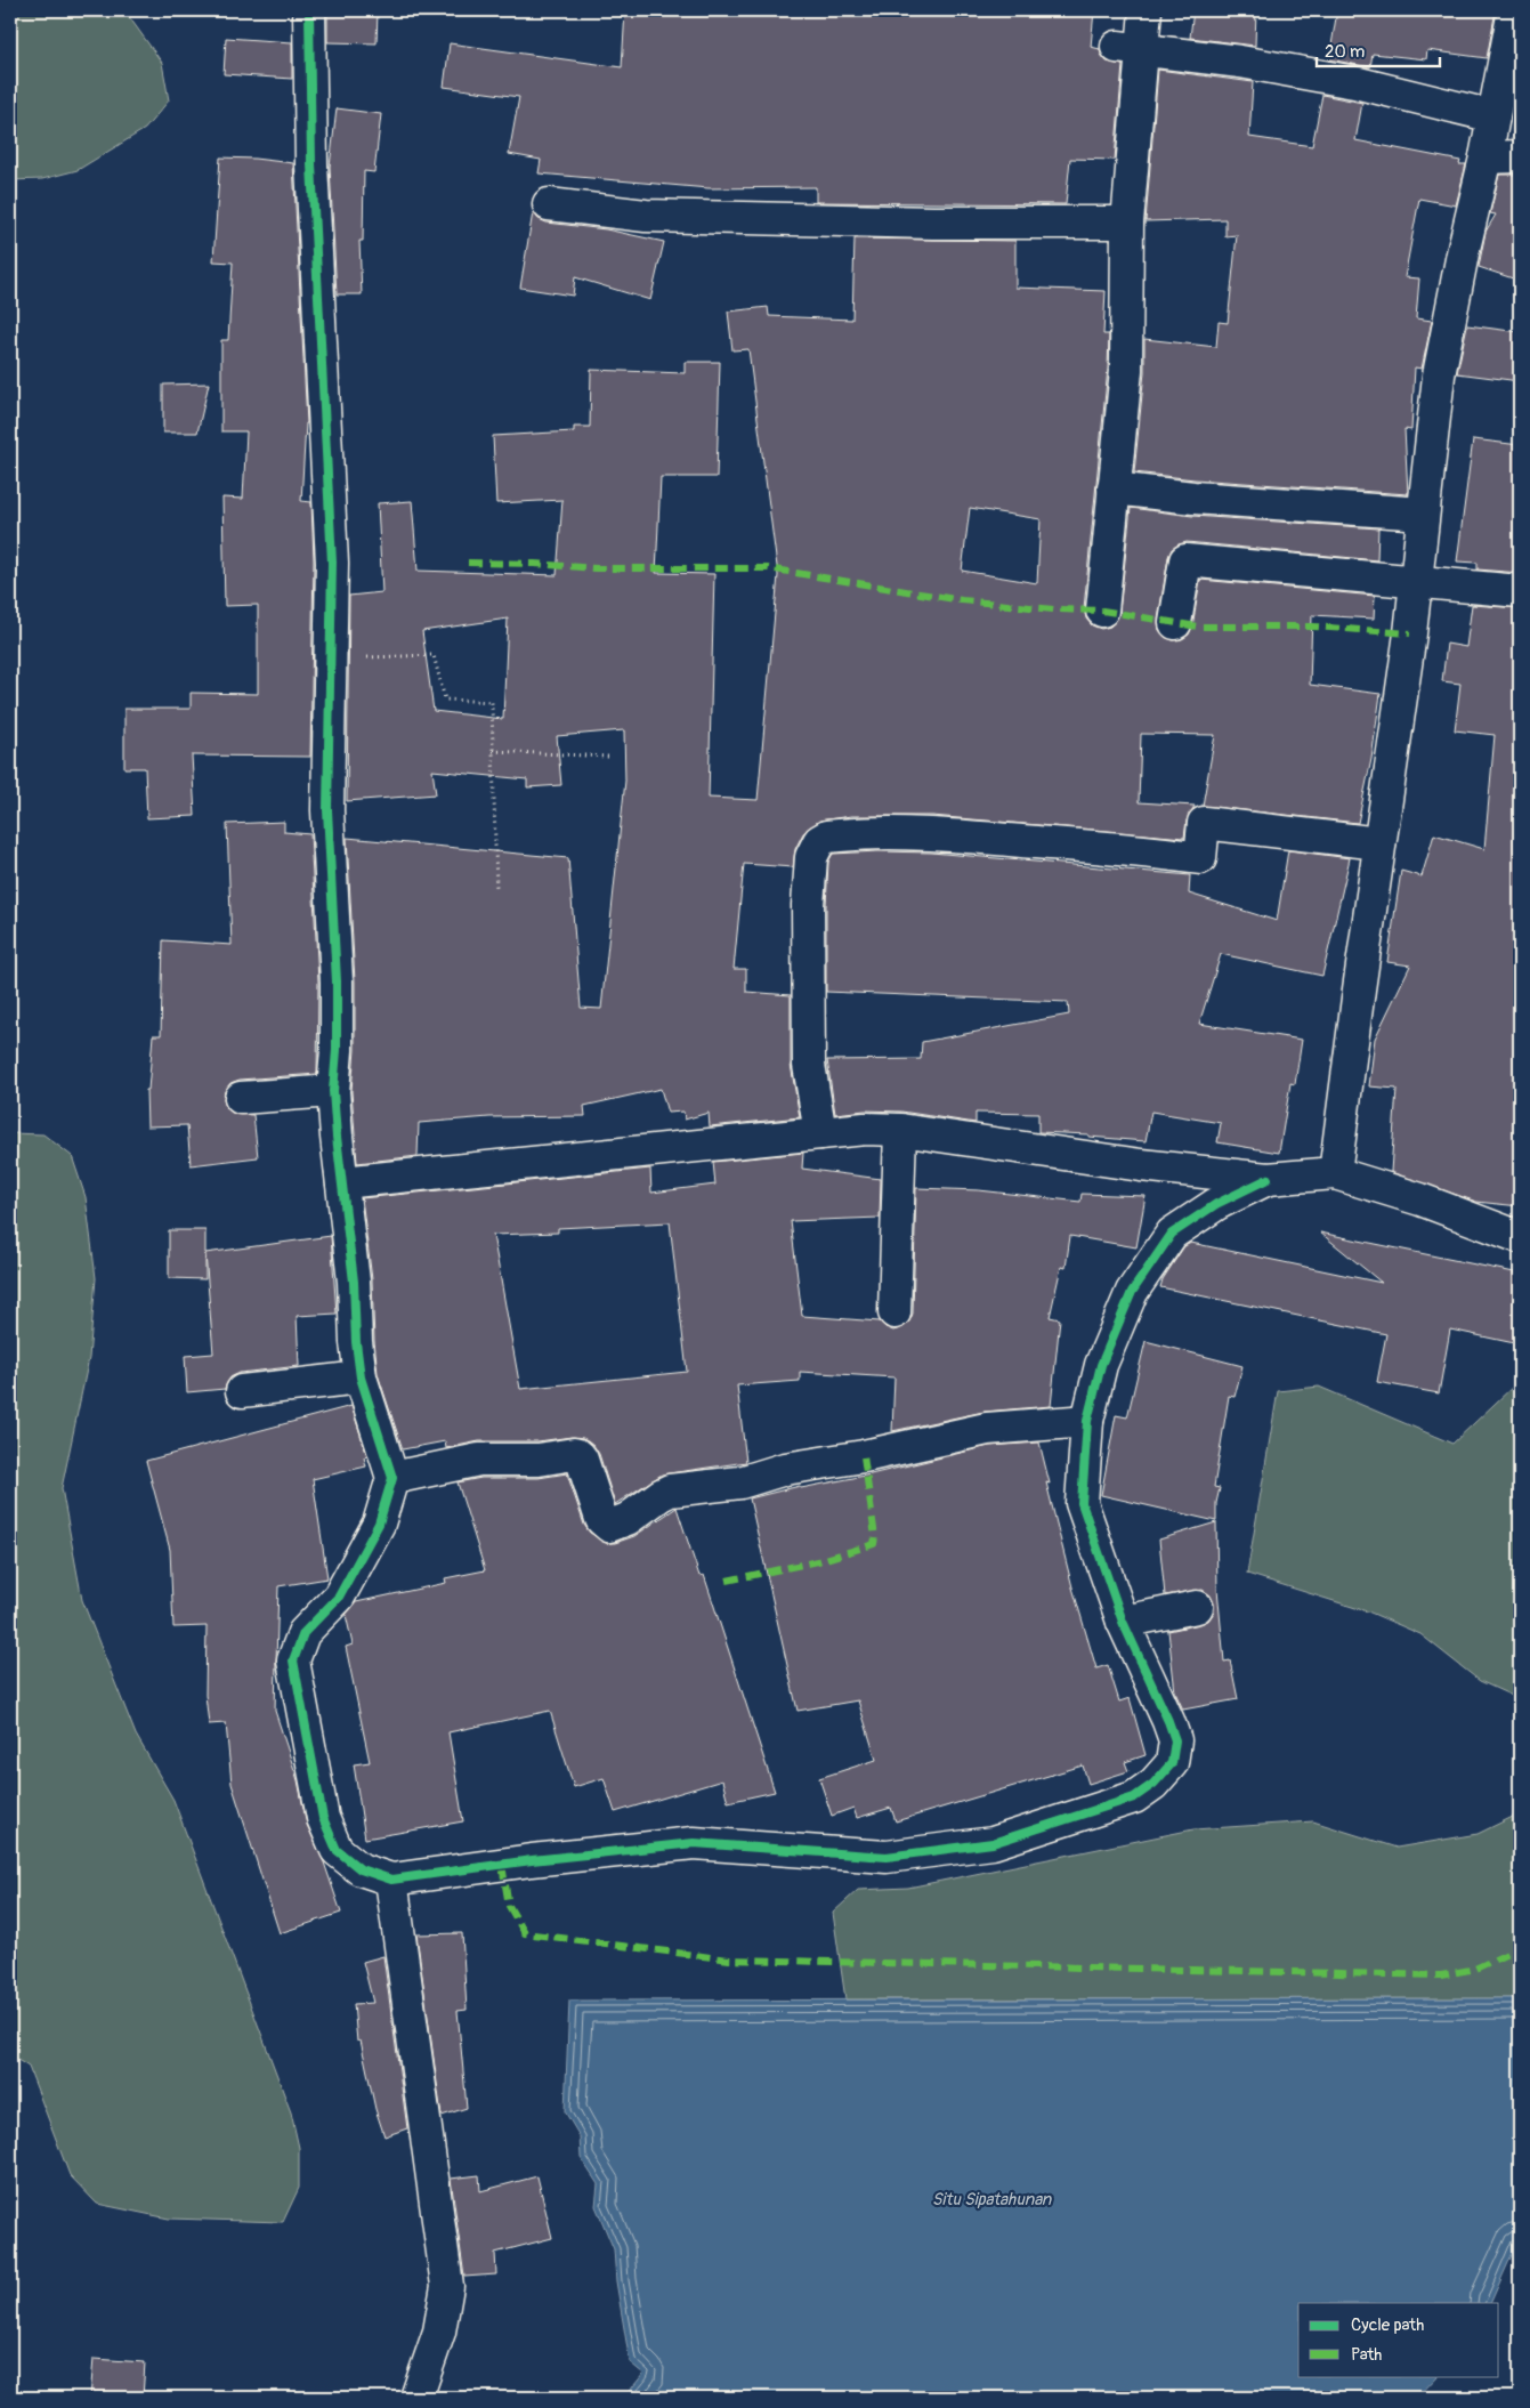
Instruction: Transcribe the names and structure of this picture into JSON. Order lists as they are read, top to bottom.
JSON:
{
  "water": ["Situ Sipatahunan"],
  "legend": ["Cycle path", "Path"],
  "scale_bar": "20 m"
}
